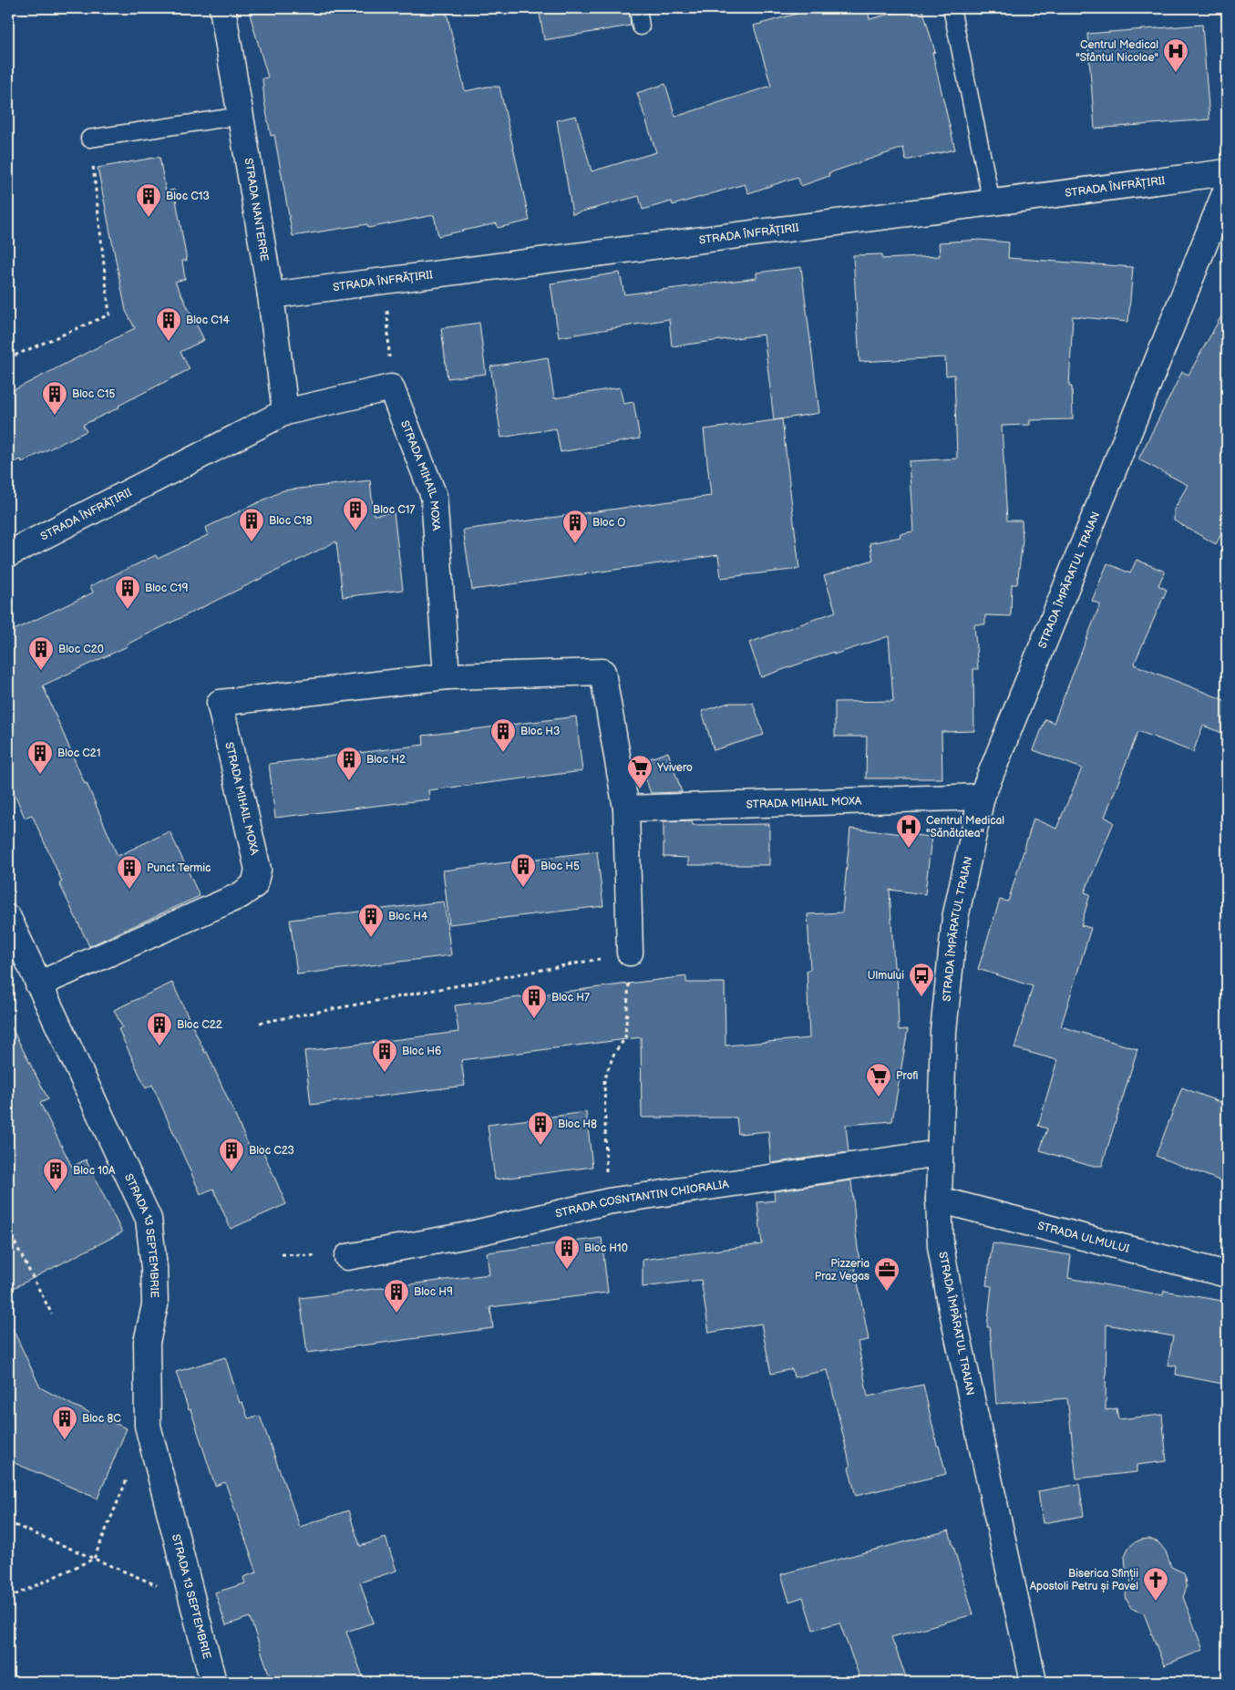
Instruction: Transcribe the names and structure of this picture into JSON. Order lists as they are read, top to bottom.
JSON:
{
  "streets": {
    "street": [
      "STRADA ÎNFRĂȚIRII",
      "STRADA NANTERRE",
      "STRADA MIHAIL MOXA",
      "STRADA ÎMPĂRATUL TRAIAN",
      "STRADA COSNTANTIN CHIORALIA",
      "STRADA 13 SEPTEMBRIE",
      "STRADA ULMULUI"
    ]
  },
  "crossings": [
    ["STRADA ÎNFRĂȚIRII", "STRADA NANTERRE"],
    ["STRADA MIHAIL MOXA", "STRADA ÎMPĂRATUL TRAIAN"],
    ["STRADA MIHAIL MOXA", "STRADA 13 SEPTEMBRIE"],
    ["STRADA ÎMPĂRATUL TRAIAN", "STRADA COSNTANTIN CHIORALIA"],
    ["STRADA ÎMPĂRATUL TRAIAN", "STRADA ULMULUI"]
  ],
  "places": {
    "hospital": ["Centrul Medical \"Sfântul Nicolae\"", "Centrul Medical \"Sănătatea\""],
    "building": [
      "Bloc C13",
      "Bloc C14",
      "Bloc C15",
      "Bloc C17",
      "Bloc C18",
      "Bloc O",
      "Bloc C19",
      "Bloc C20",
      "Bloc H3",
      "Bloc C21",
      "Bloc H2",
      "Bloc H5",
      "Punct Termic",
      "Bloc H4",
      "Bloc H7",
      "Bloc C22",
      "Bloc H6",
      "Bloc H8",
      "Bloc C23",
      "Bloc 10A",
      "Bloc H10",
      "Bloc H9",
      "Bloc 8C"
    ],
    "supermarket": ["Yvivero", "Profi"],
    "bus stop": ["Ulmului"],
    "office": ["Pizzeria Praz Vegas"],
    "church": ["Biserica Sfinții Apostoli Petru și Pavel"]
  }
}
